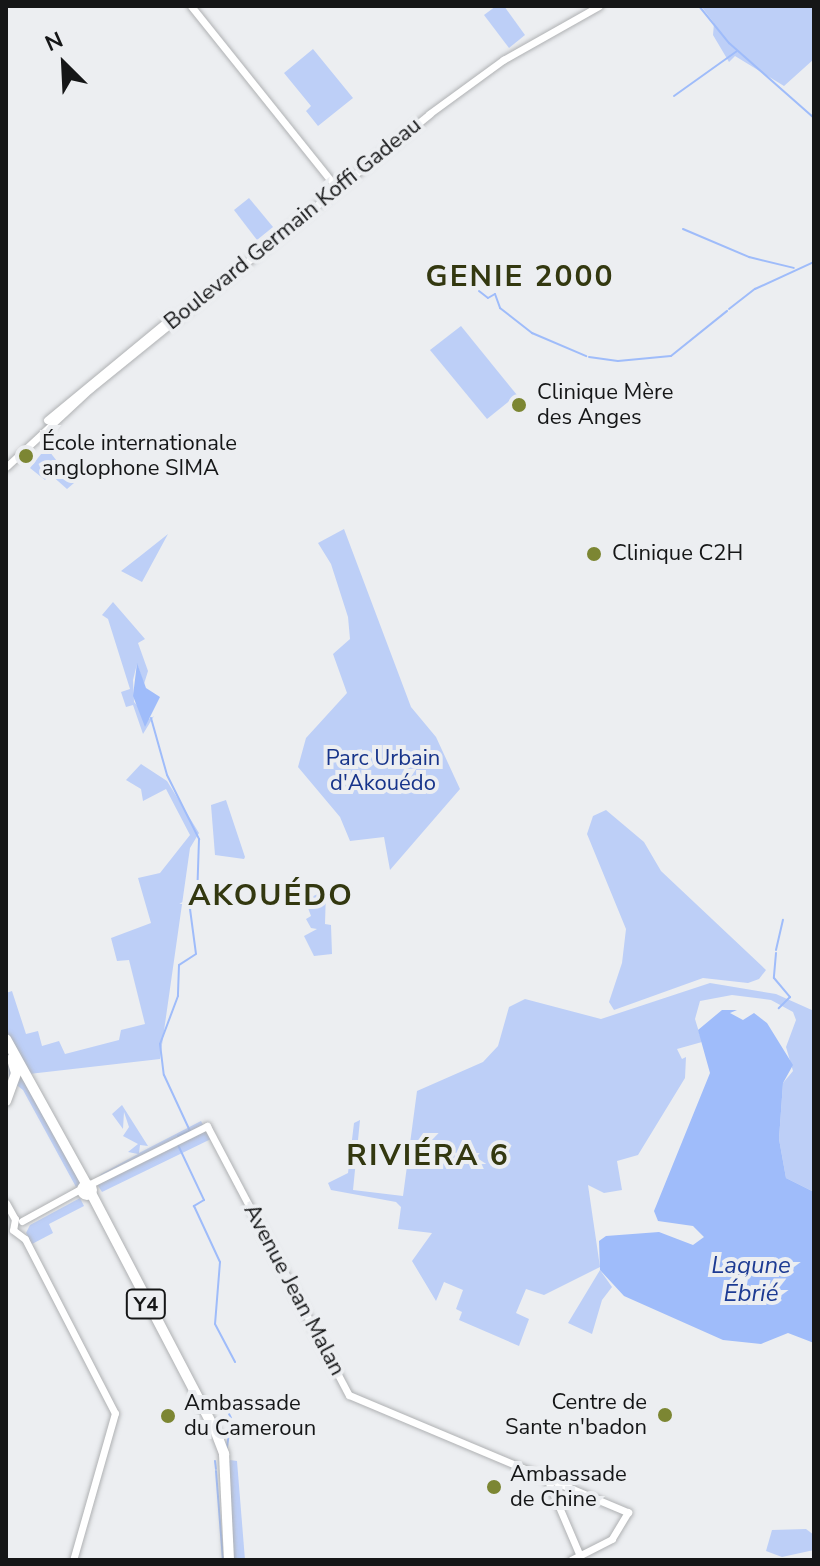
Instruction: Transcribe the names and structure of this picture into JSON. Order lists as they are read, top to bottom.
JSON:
{
  "streets": {
    "highway": ["Y4"],
    "main road": ["Boulevard Germain Koffi Gadeau", "Avenue Jean Malan"]
  },
  "crossings": [
    ["Avenue Jean Malan", "Y4"]
  ],
  "districts": ["GENIE 2000", "AKOUÉDO", "RIVIÉRA 6"],
  "water": ["Lagune Ébrié"],
  "parks": ["Parc Urbain d'Akouédo"],
  "places": [
    "Clinique Mère des Anges",
    "École internationale anglophone SIMA",
    "Clinique C2H",
    "Centre de Sante n'badon",
    "Ambassade du Cameroun",
    "Ambassade de Chine"
  ],
  "north": "top left"
}
